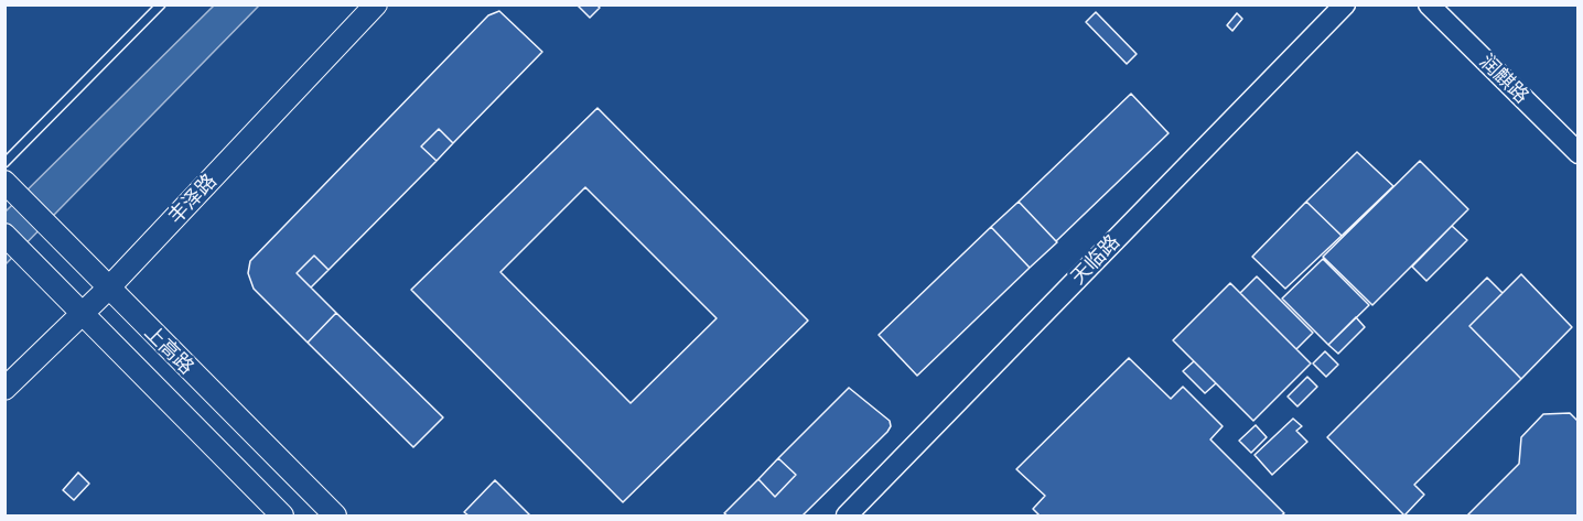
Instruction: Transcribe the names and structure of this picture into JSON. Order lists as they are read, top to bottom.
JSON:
{
  "streets": {
    "main road": ["丰泽路", "上高路"],
    "street": ["润麒路", "天临路"]
  },
  "crossings": [
    ["丰泽路", "上高路"]
  ]
}
